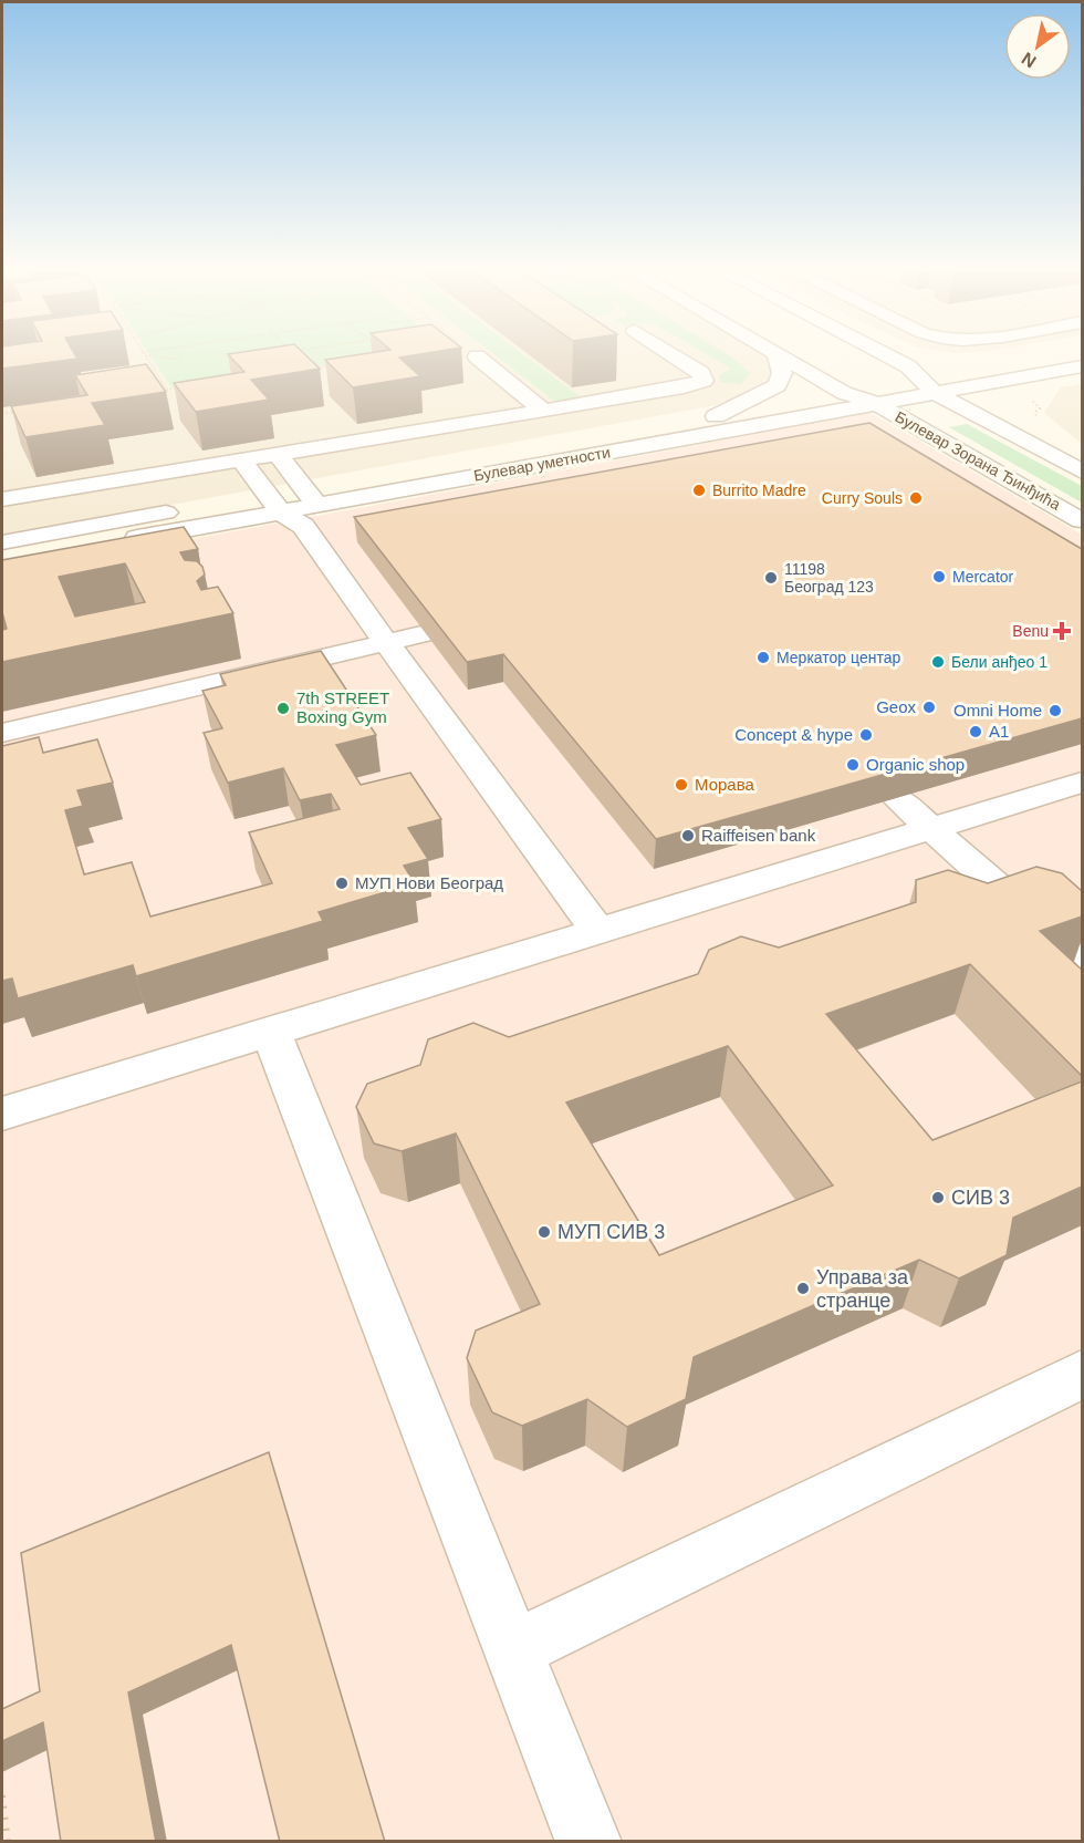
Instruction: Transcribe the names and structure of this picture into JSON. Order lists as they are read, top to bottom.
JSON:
{
  "streets": {
    "street": ["Булевар Зорана Ђинђића", "Булевар уметности"]
  },
  "crossings": [
    ["Булевар Зорана Ђинђића", "Булевар уметности"]
  ],
  "places": {
    "other": [
      "Burrito Madre",
      "Curry Souls",
      "Mercator",
      "11198 Београд 123",
      "Меркатор центар",
      "Бели анђео 1",
      "Geox",
      "7th STREET Boxing Gym",
      "Omni Home",
      "A1",
      "Concept & hype",
      "Organic shop",
      "Морава",
      "Raiffeisen bank",
      "МУП Нови Београд",
      "СИВ 3",
      "МУП СИВ 3",
      "Управа за странце"
    ],
    "health": ["Benu"]
  },
  "north": "bottom left"
}
